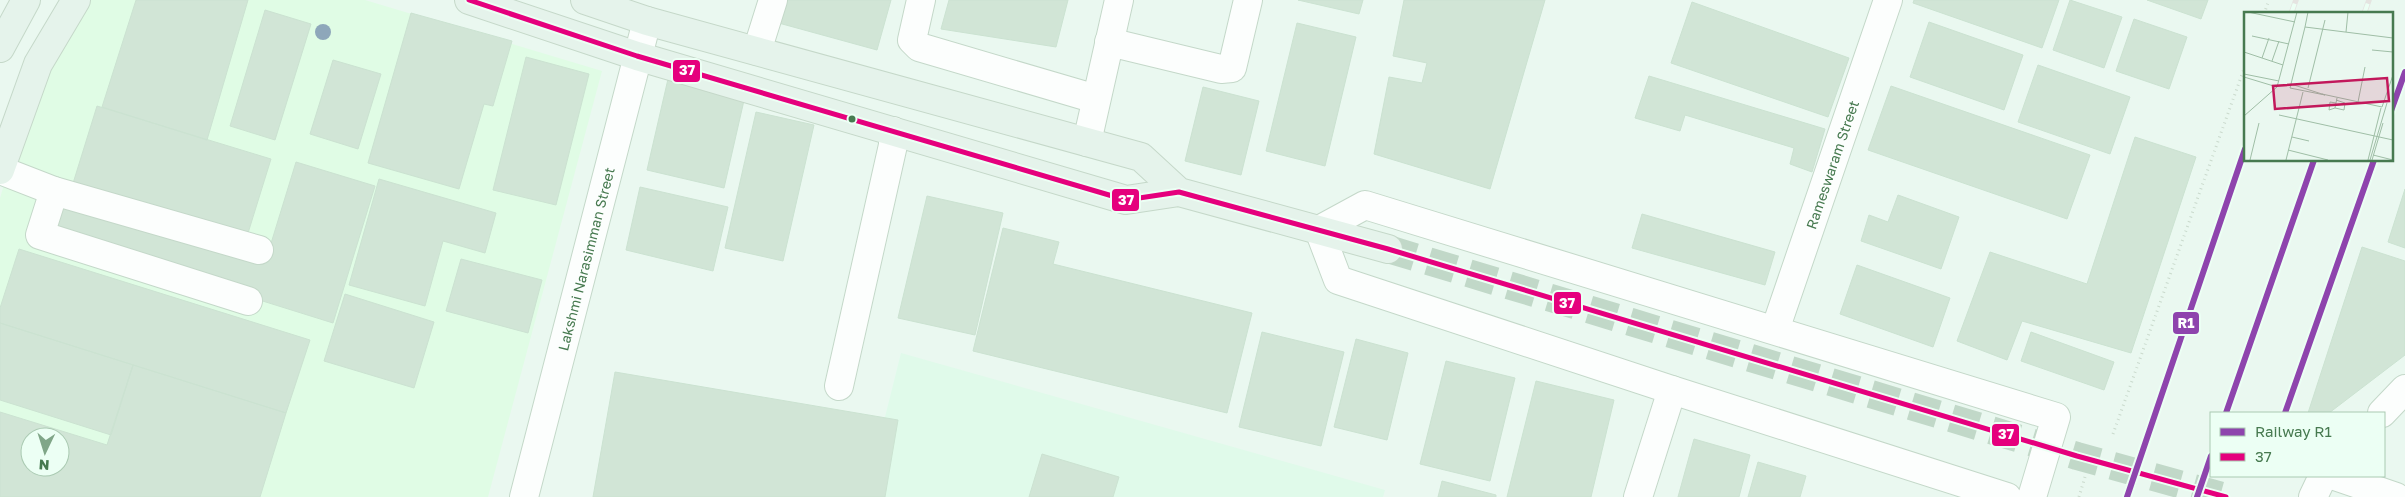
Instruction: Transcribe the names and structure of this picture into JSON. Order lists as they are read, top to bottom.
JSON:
{
  "streets": {
    "street": ["Rameswaram Street", "Lakshmi Narasimman Street"]
  },
  "lines": ["transit line 37", "rail line R1"],
  "legend": ["Railway R1", "37"],
  "north": "bottom"
}
